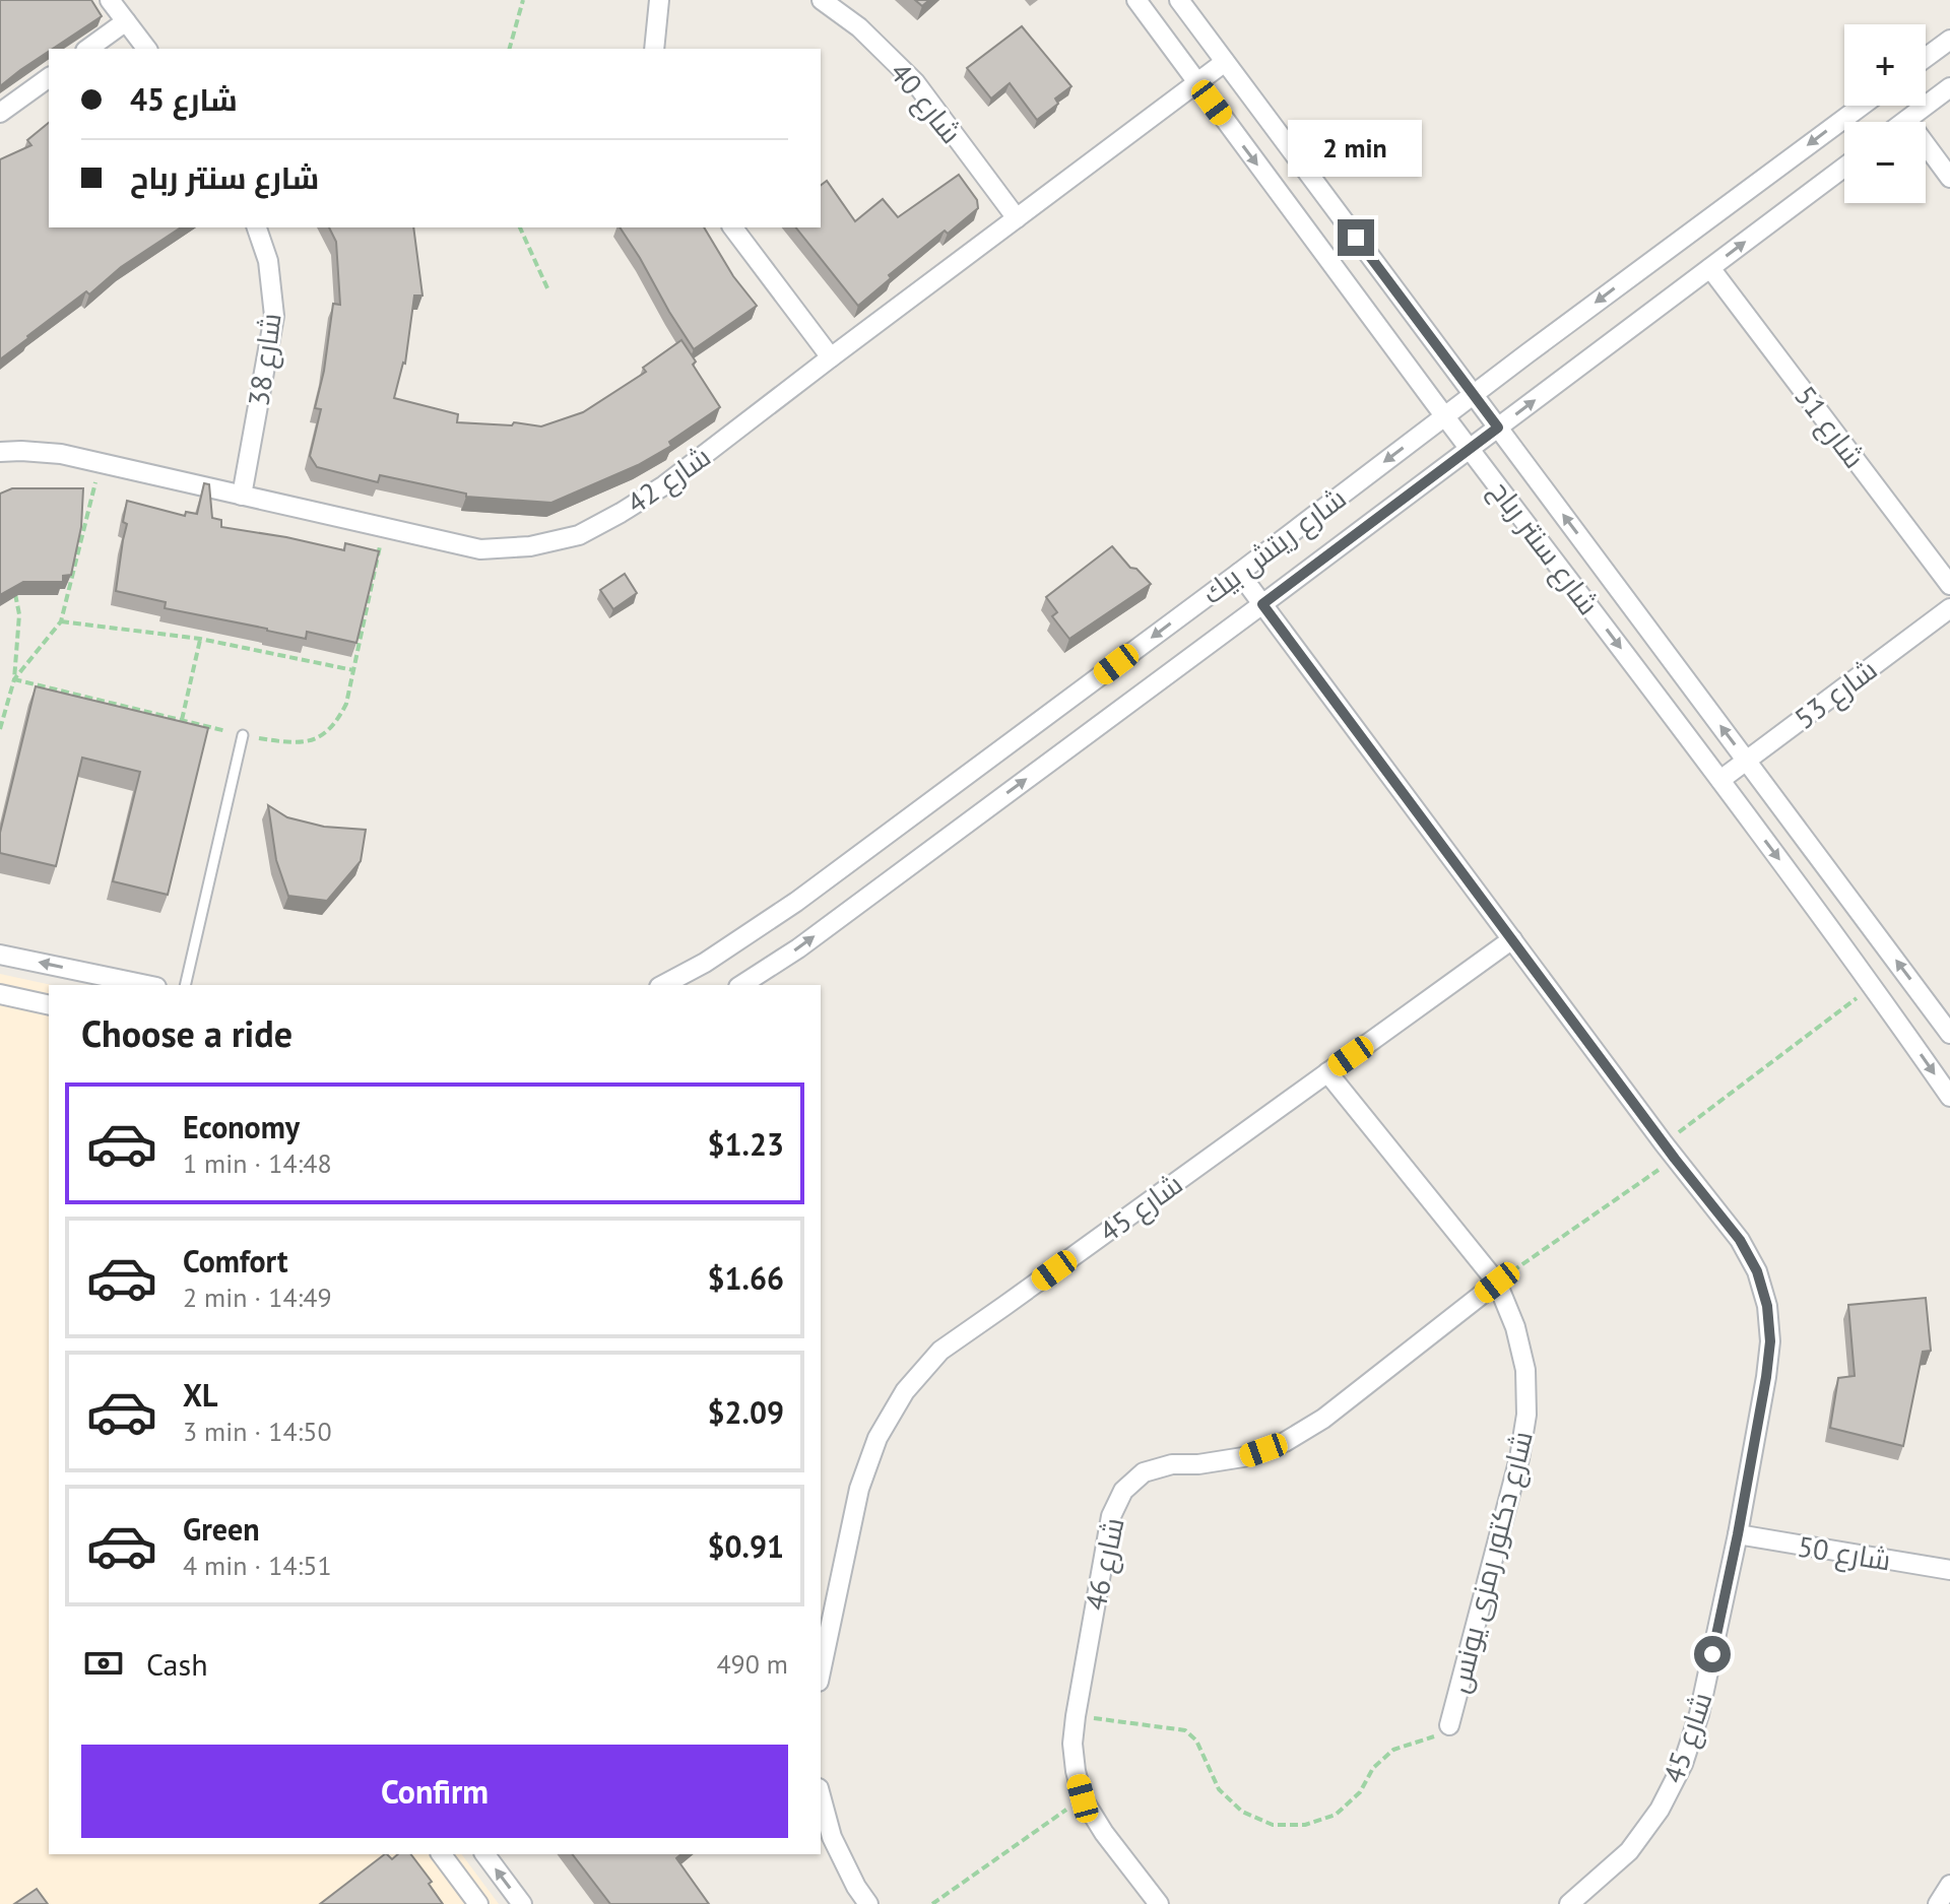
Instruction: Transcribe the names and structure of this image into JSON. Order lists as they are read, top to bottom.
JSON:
{
  "streets": {
    "street": [
      "شارع 40",
      "شارع 38",
      "شارع 51",
      "شارع 42",
      "شارع ريتش بيك",
      "شارع سنتر رباح",
      "شارع 53",
      "شارع 45",
      "شارع 50",
      "شارع دكتور رمزى يونس",
      "شارع 46"
    ]
  },
  "crossings": [
    ["شارع 40", "شارع 42"],
    ["شارع 38", "شارع 42"],
    ["شارع 51", "شارع ريتش بيك"],
    ["شارع 42", "شارع سنتر رباح"],
    ["شارع ريتش بيك", "شارع سنتر رباح"],
    ["شارع ريتش بيك", "شارع 45"],
    ["شارع سنتر رباح", "شارع 53"],
    ["شارع 45", "شارع 50"],
    ["شارع 45", "شارع دكتور رمزى يونس"],
    ["شارع دكتور رمزى يونس", "شارع 46"]
  ],
  "page": {
    "map_buttons": ["+", "−"],
    "banner": ["شارع 45", "شارع سنتر رباح"],
    "bubble": "2 min",
    "heading": "Choose a ride",
    "list": [
      {
        "name": "Economy",
        "note": "1 min · 14:48",
        "value": "$1.23"
      },
      {
        "name": "Comfort",
        "note": "2 min · 14:49",
        "value": "$1.66"
      },
      {
        "name": "XL",
        "note": "3 min · 14:50",
        "value": "$2.09"
      },
      {
        "name": "Green",
        "note": "4 min · 14:51",
        "value": "$0.91"
      }
    ],
    "pay": ["Cash", "490 m"],
    "buttons": "Confirm"
  }
}
